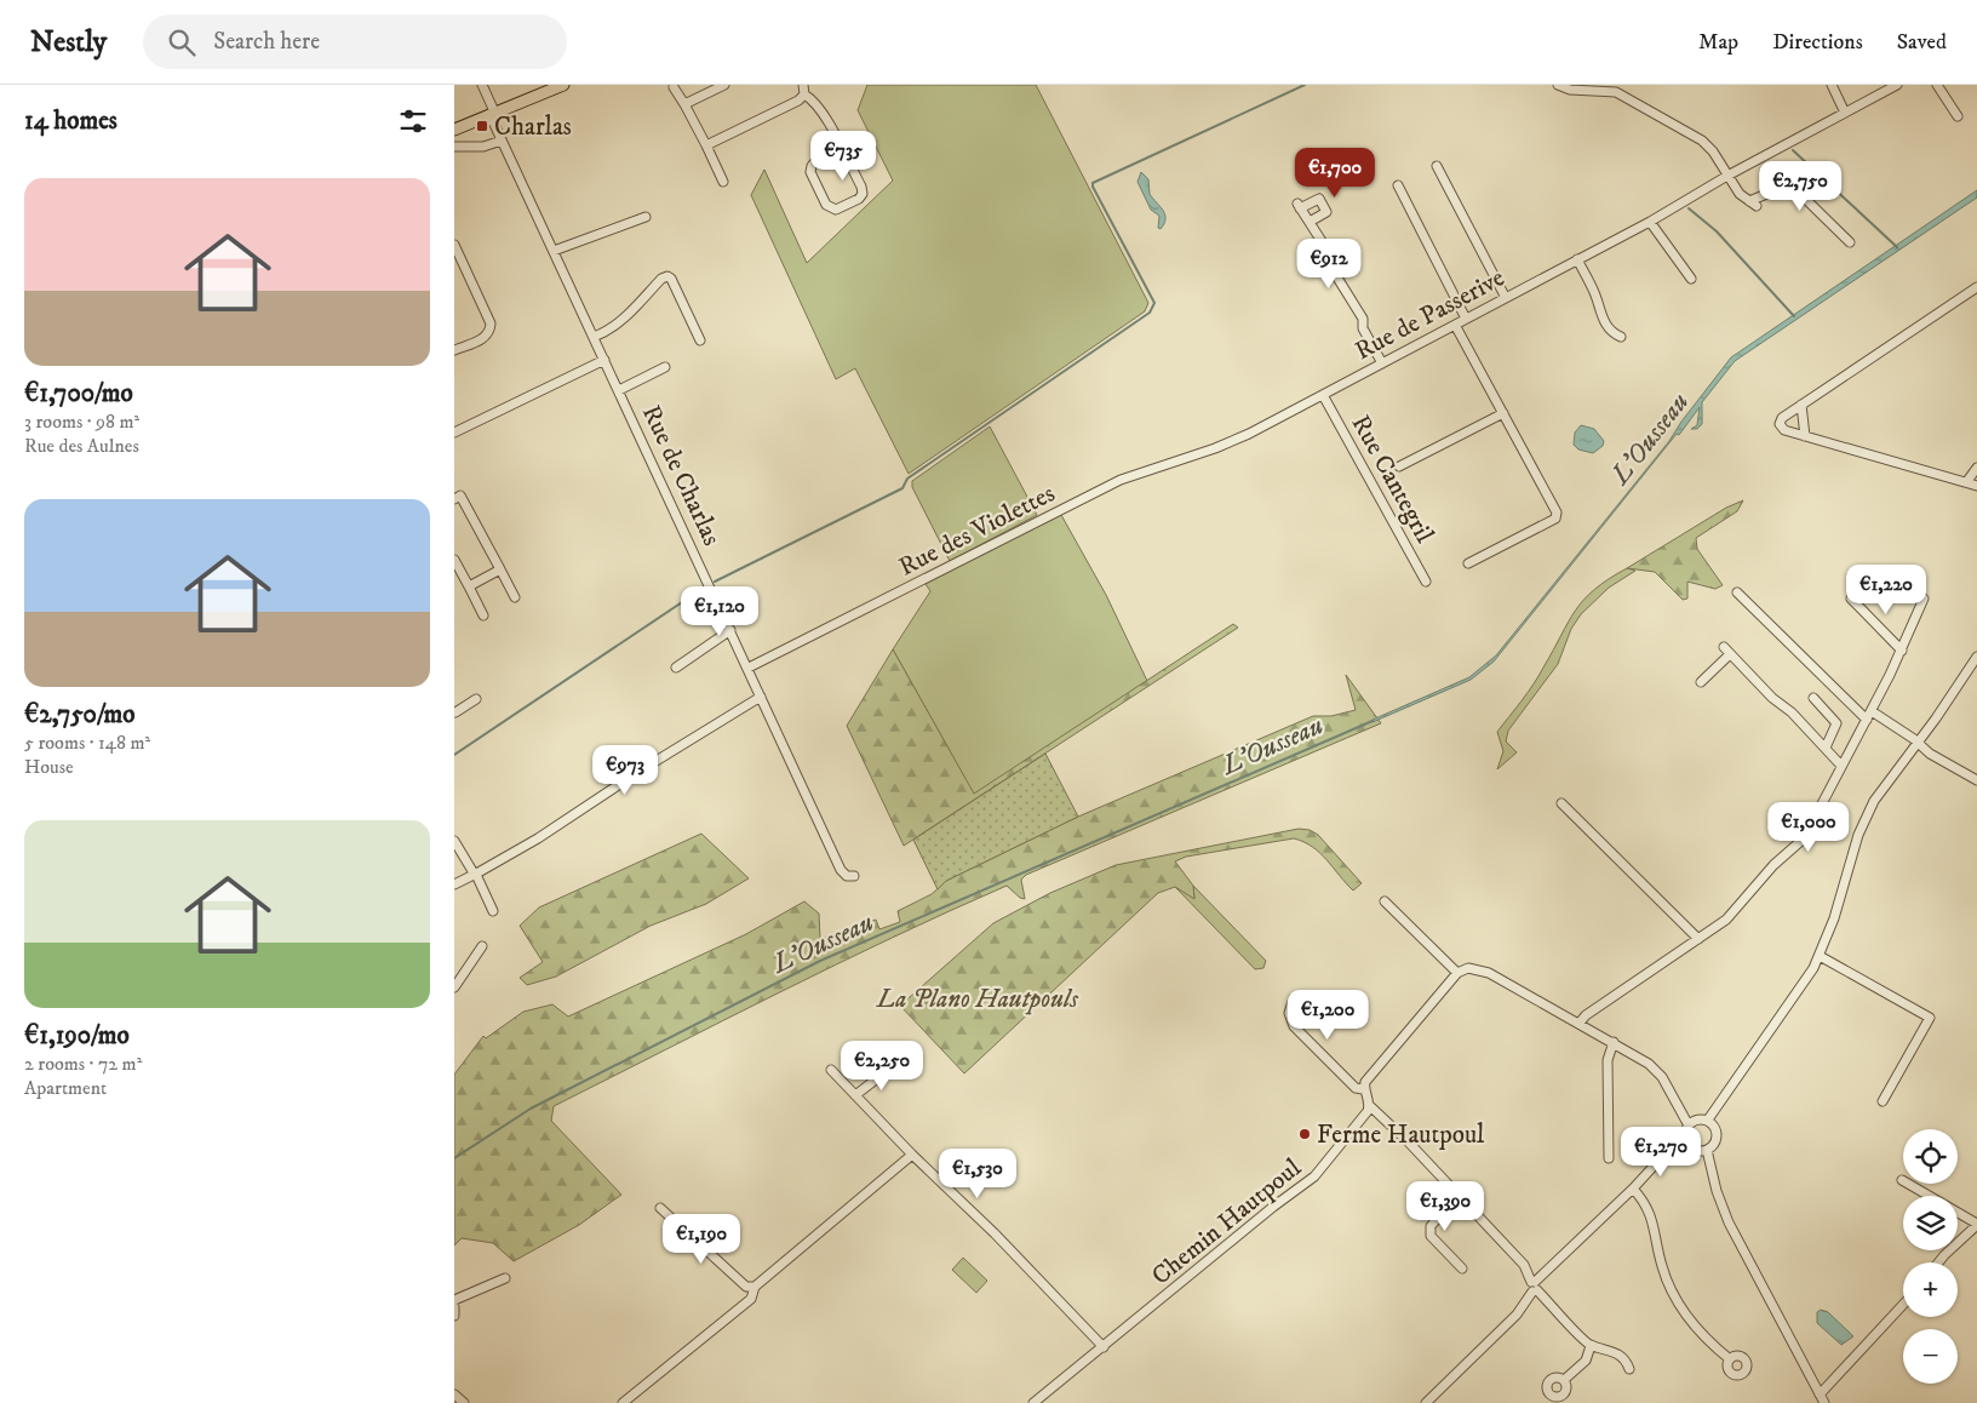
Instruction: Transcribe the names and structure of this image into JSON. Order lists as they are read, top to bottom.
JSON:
{
  "streets": {
    "street": [
      "Rue de Passerive",
      "Rue de Charlas",
      "Rue Cantegril",
      "Rue des Violettes",
      "Chemin Hautpoul"
    ]
  },
  "crossings": [
    ["Rue de Passerive", "Rue Cantegril"],
    ["Rue de Passerive", "Rue des Violettes"],
    ["Rue de Charlas", "Rue des Violettes"]
  ],
  "water": ["L'Ousseau"],
  "parks": ["La Plano Hautpouls"],
  "places": {
    "transit": ["Charlas"],
    "other": ["Ferme Hautpoul"]
  },
  "page": {
    "header": "Nestly",
    "search": "Search here",
    "nav": ["Map", "Directions", "Saved"],
    "heading": "14 homes",
    "price": [
      "€735",
      "€1,700",
      "€2,750",
      "€912",
      "€1,220",
      "€1,120",
      "€973",
      "€1,000",
      "€1,200",
      "€2,250",
      "€1,270",
      "€1,530",
      "€1,390",
      "€1,190"
    ],
    "list": [
      {
        "name": "€1,700/mo",
        "note": "3 rooms · 98 m² · Rue des Aulnes"
      },
      {
        "name": "€2,750/mo",
        "note": "5 rooms · 148 m² · House"
      },
      {
        "name": "€1,190/mo",
        "note": "2 rooms · 72 m² · Apartment"
      }
    ],
    "map_buttons": ["+", "−"]
  }
}
